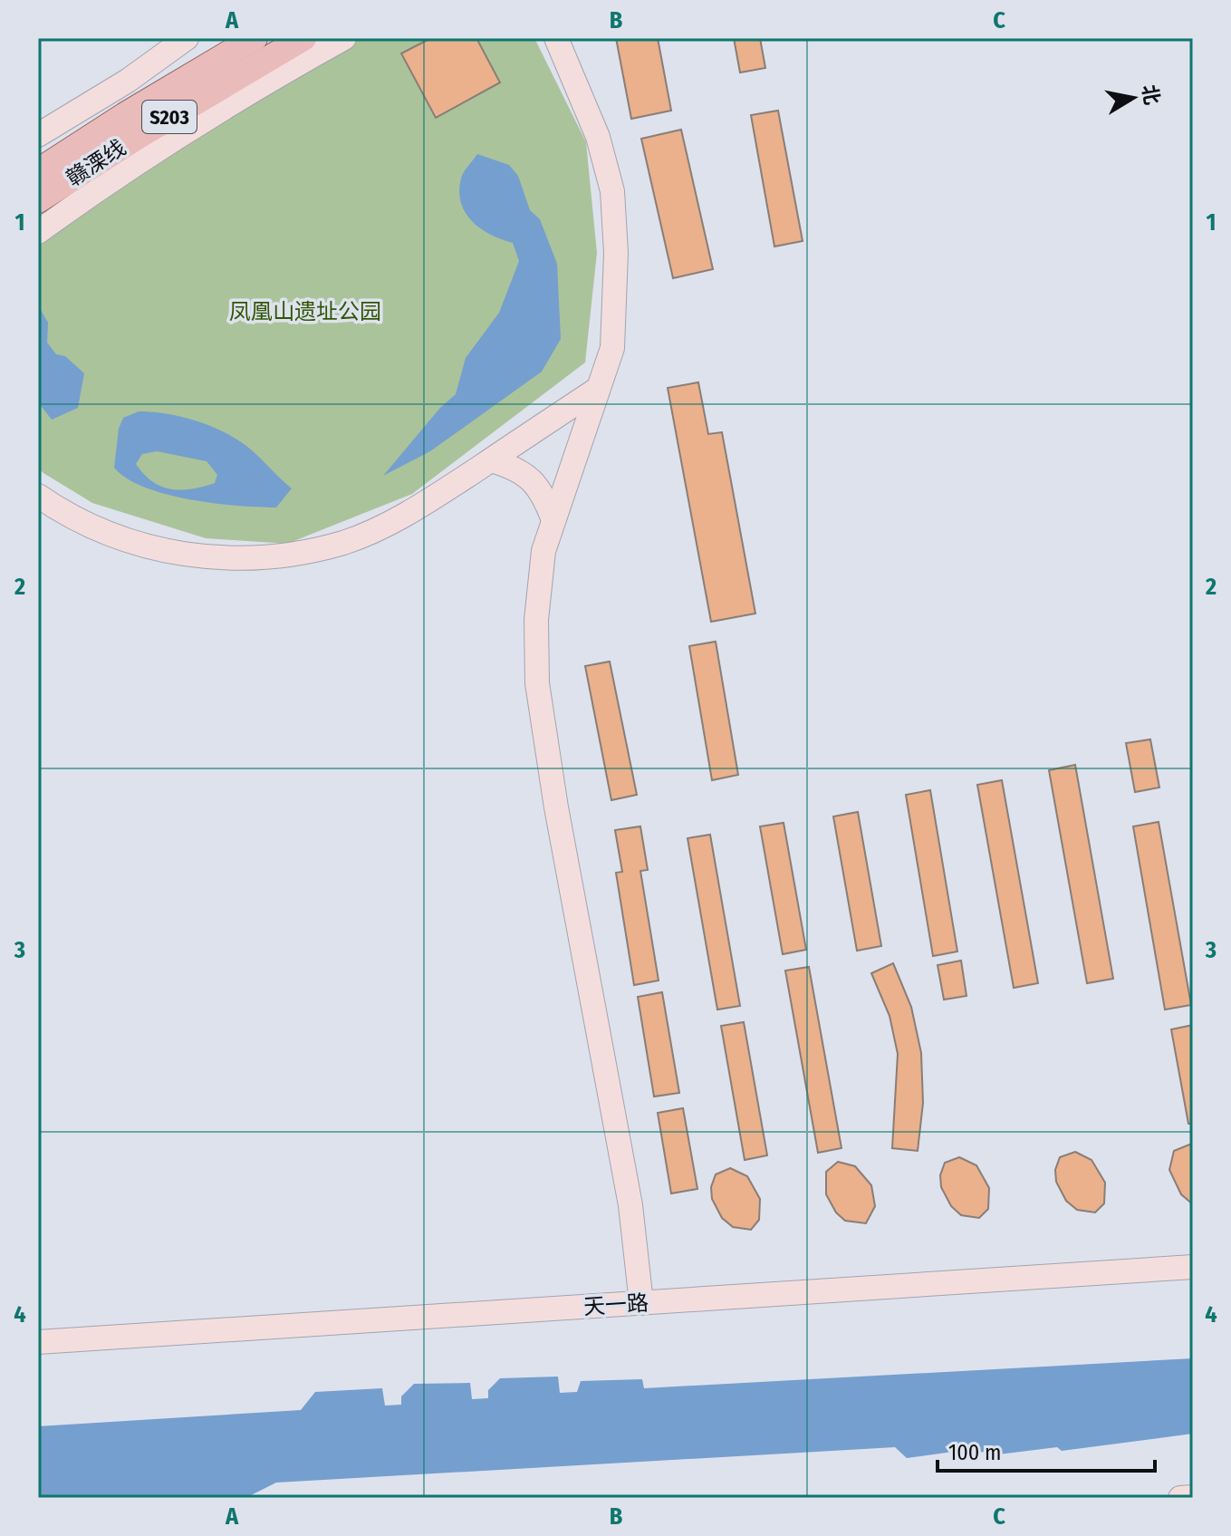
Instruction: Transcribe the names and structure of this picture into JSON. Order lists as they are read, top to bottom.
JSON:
{
  "streets": {
    "main road": ["S203", "赣溧线"],
    "street": ["天一路"]
  },
  "parks": ["凤凰山遗址公园"],
  "scale_bar": "100 m",
  "north": "right",
  "grid": {
    "columns": ["A", "B", "C"],
    "rows": [
      "1",
      "2",
      "3",
      "4"
    ]
  }
}
